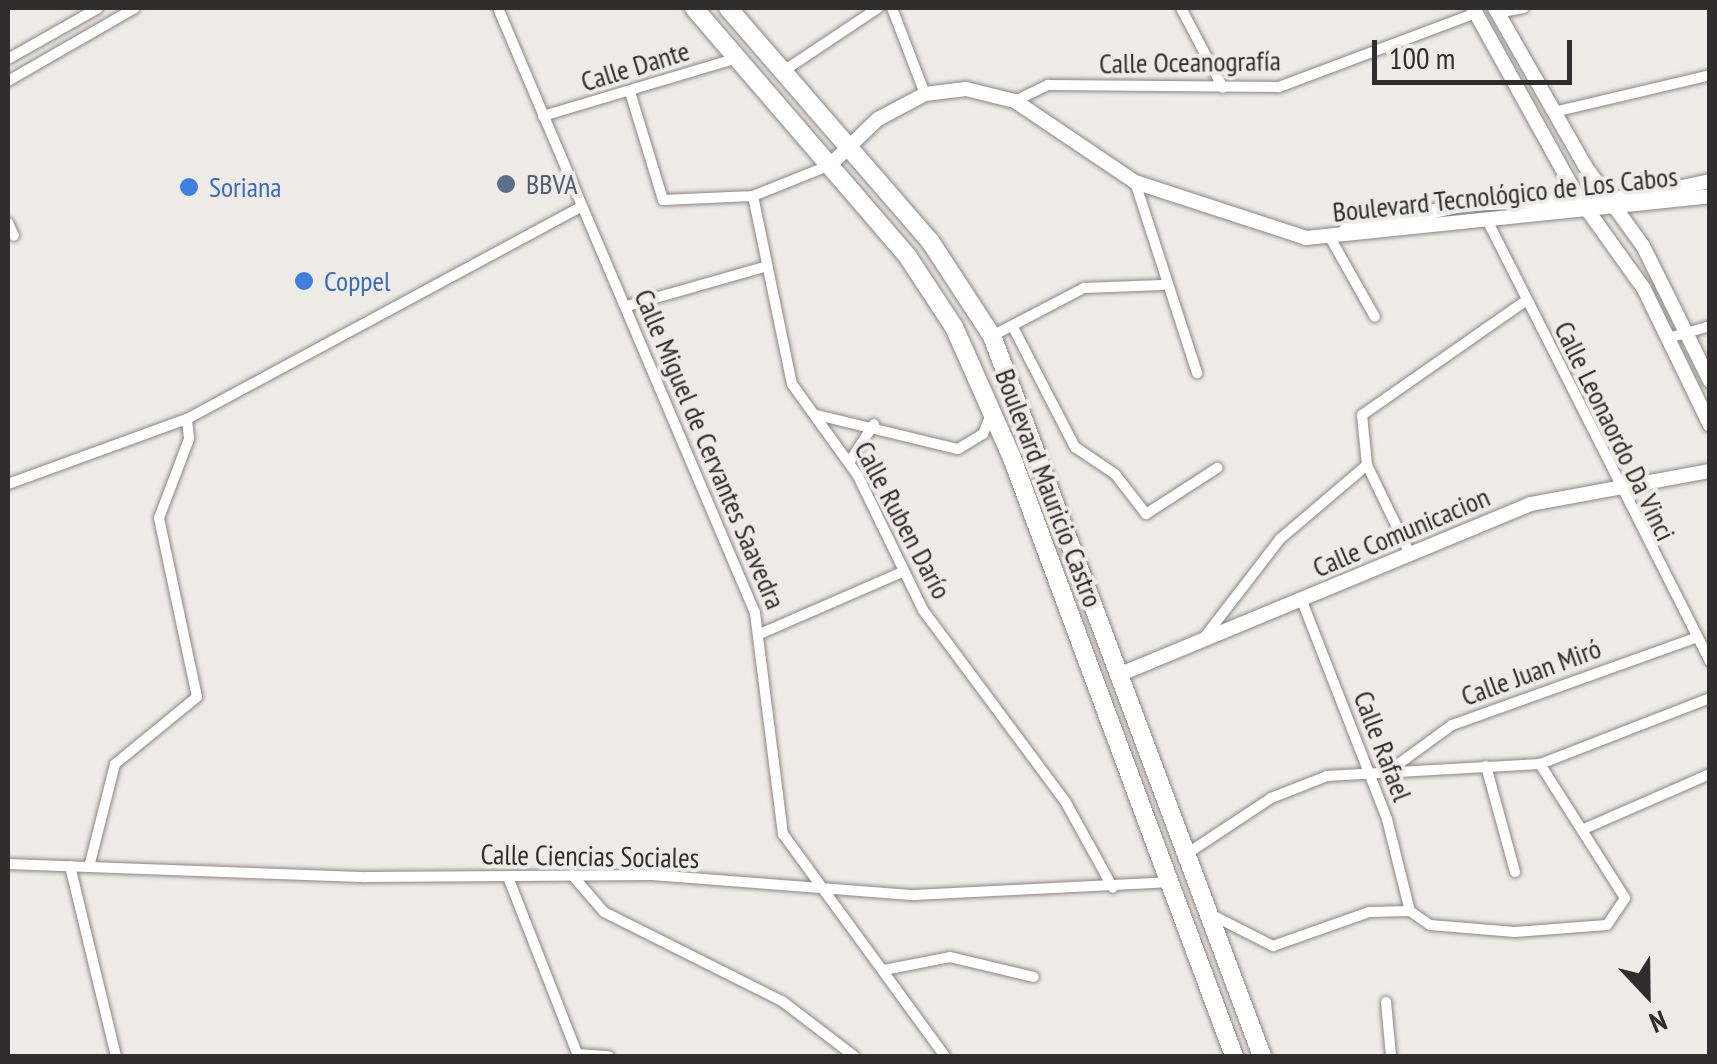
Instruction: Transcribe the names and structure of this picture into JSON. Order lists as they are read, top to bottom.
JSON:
{
  "streets": {
    "main road": ["Boulevard Mauricio Castro"],
    "street": [
      "Calle Oceanografía",
      "Calle Dante",
      "Boulevard Tecnológico de Los Cabos",
      "Calle Leonaordo Da Vinci",
      "Calle Miguel de Cervantes Saavedra",
      "Calle Ruben Darío",
      "Calle Comunicacion",
      "Calle Juan Miró",
      "Calle Rafael",
      "Calle Ciencias Sociales"
    ]
  },
  "crossings": [
    ["Calle Oceanografía", "Boulevard Tecnológico de Los Cabos"],
    ["Calle Dante", "Calle Miguel de Cervantes Saavedra"],
    ["Calle Dante", "Boulevard Mauricio Castro"],
    ["Boulevard Tecnológico de Los Cabos", "Calle Leonaordo Da Vinci"],
    ["Boulevard Tecnológico de Los Cabos", "Boulevard Mauricio Castro"],
    ["Calle Leonaordo Da Vinci", "Calle Comunicacion"],
    ["Calle Leonaordo Da Vinci", "Calle Juan Miró"],
    ["Calle Miguel de Cervantes Saavedra", "Calle Ciencias Sociales"],
    ["Boulevard Mauricio Castro", "Calle Comunicacion"],
    ["Boulevard Mauricio Castro", "Calle Ciencias Sociales"],
    ["Calle Ruben Darío", "Calle Ciencias Sociales"],
    ["Calle Comunicacion", "Calle Rafael"]
  ],
  "places": ["BBVA", "Soriana", "Coppel"],
  "scale_bar": "100 m",
  "north": "bottom"
}
